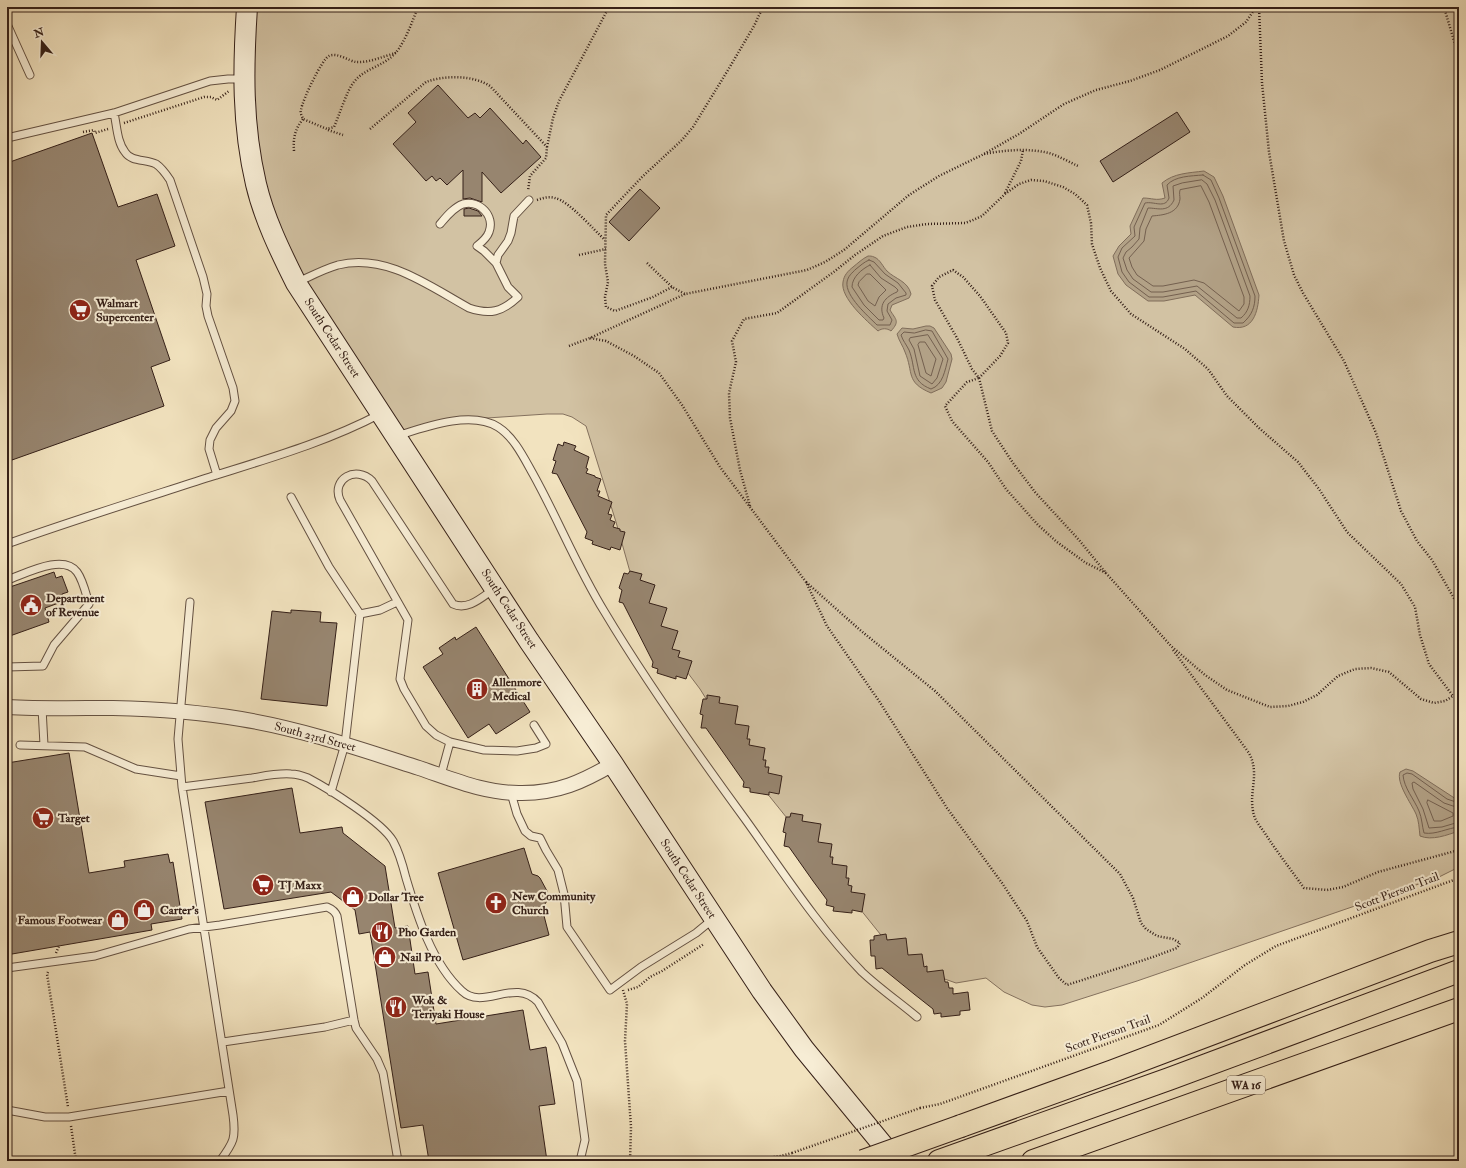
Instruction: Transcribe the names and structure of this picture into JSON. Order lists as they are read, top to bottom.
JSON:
{
  "streets": {
    "highway": ["WA 16"],
    "main road": ["South Cedar Street"],
    "street": ["South 23rd Street"],
    "path": ["Scott Pierson Trail"]
  },
  "crossings": [
    ["South Cedar Street", "South 23rd Street"]
  ],
  "places": {
    "supermarket": ["Walmart Supercenter", "Target", "TJ Maxx"],
    "public building": ["Department of Revenue"],
    "building": ["Allenmore Medical"],
    "shop": [
      "Dollar Tree",
      "Carter's",
      "Famous Footwear",
      "Nail Pro"
    ],
    "church": ["New Community Church"],
    "restaurant": ["Pho Garden", "Wok & Teriyaki House"]
  },
  "north": "top"
}
